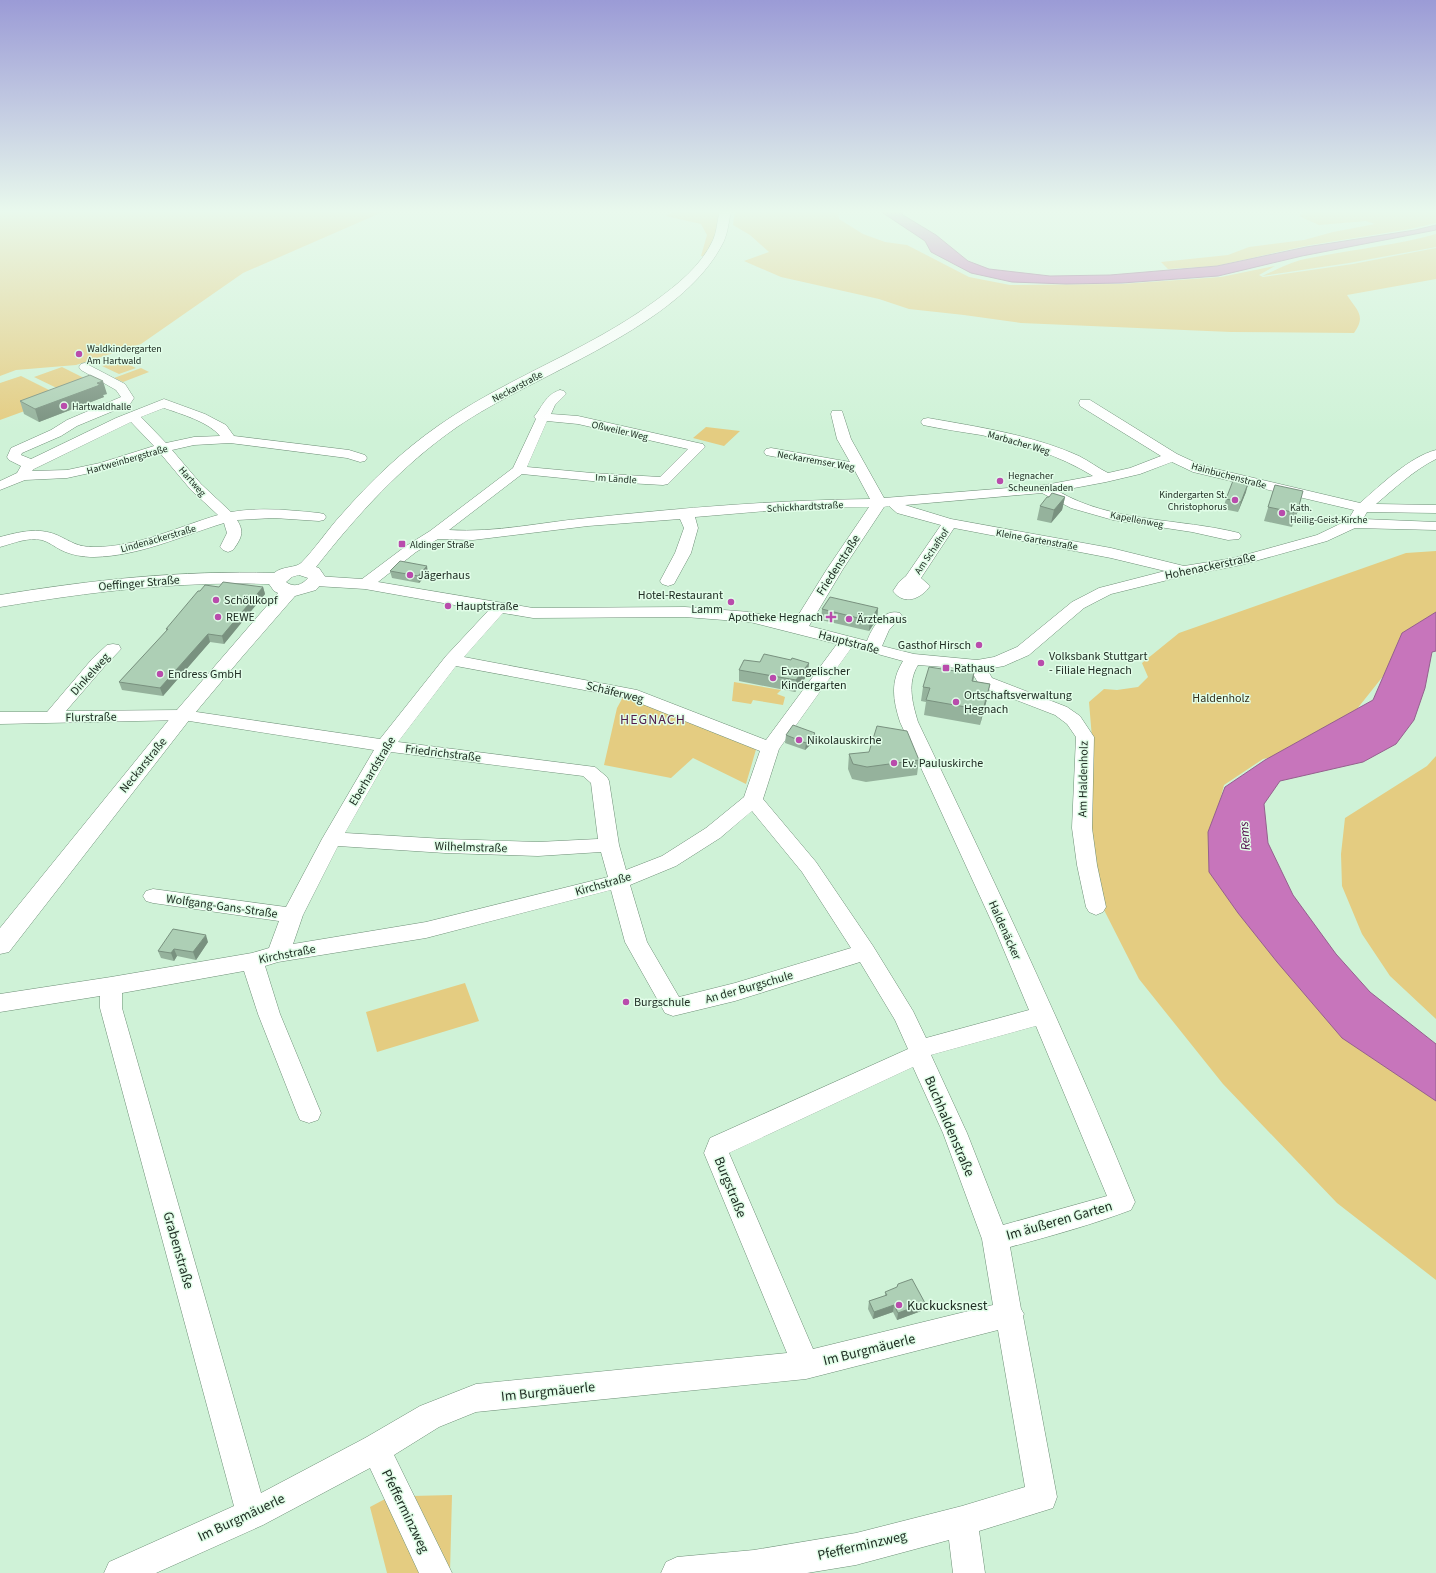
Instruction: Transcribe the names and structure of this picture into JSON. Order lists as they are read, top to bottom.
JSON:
{
  "streets": {
    "main road": ["Neckarstraße", "Oeffinger Straße"],
    "street": [
      "Oßweiler Weg",
      "Marbacher Weg",
      "Hartweinbergstraße",
      "Neckarremser Weg",
      "Hainbuchenstraße",
      "Im Ländle",
      "Hartweg",
      "Schickhardtstraße",
      "Kapellenweg",
      "Lindenäckerstraße",
      "Kleine Gartenstraße",
      "Am Schafhof",
      "Friedenstraße",
      "Hohenackerstraße",
      "Hauptstraße",
      "Dinkelweg",
      "Schäferweg",
      "Flurstraße",
      "Friedrichstraße",
      "Eberhardstraße",
      "Am Haldenholz",
      "Wilhelmstraße",
      "Kirchstraße",
      "Wolfgang-Gans-Straße",
      "Haldenäcker",
      "An der Burgschule",
      "Buchhaldenstraße",
      "Burgstraße",
      "Im äußeren Garten",
      "Grabenstraße",
      "Im Burgmäuerle",
      "Pfefferminzweg"
    ]
  },
  "crossings": [
    ["Neckarstraße", "Oeffinger Straße"],
    ["Neckarstraße", "Hauptstraße"],
    ["Neckarstraße", "Flurstraße"],
    ["Neckarstraße", "Friedrichstraße"],
    ["Oßweiler Weg", "Im Ländle"],
    ["Marbacher Weg", "Schickhardtstraße"],
    ["Hartweinbergstraße", "Hartweg"],
    ["Neckarremser Weg", "Schickhardtstraße"],
    ["Neckarremser Weg", "Kleine Gartenstraße"],
    ["Neckarremser Weg", "Friedenstraße"],
    ["Hainbuchenstraße", "Schickhardtstraße"],
    ["Hartweg", "Lindenäckerstraße"],
    ["Schickhardtstraße", "Kapellenweg"],
    ["Schickhardtstraße", "Kleine Gartenstraße"],
    ["Schickhardtstraße", "Friedenstraße"],
    ["Kleine Gartenstraße", "Am Schafhof"],
    ["Kleine Gartenstraße", "Friedenstraße"],
    ["Kleine Gartenstraße", "Hohenackerstraße"],
    ["Friedenstraße", "Hauptstraße"],
    ["Hohenackerstraße", "Hauptstraße"],
    ["Hohenackerstraße", "Am Haldenholz"],
    ["Oeffinger Straße", "Hauptstraße"],
    ["Hauptstraße", "Eberhardstraße"],
    ["Hauptstraße", "Am Haldenholz"],
    ["Hauptstraße", "Haldenäcker"],
    ["Dinkelweg", "Flurstraße"],
    ["Schäferweg", "Eberhardstraße"],
    ["Flurstraße", "Friedrichstraße"],
    ["Friedrichstraße", "Eberhardstraße"],
    ["Friedrichstraße", "Wilhelmstraße"],
    ["Friedrichstraße", "Kirchstraße"],
    ["Friedrichstraße", "An der Burgschule"],
    ["Eberhardstraße", "Wilhelmstraße"],
    ["Eberhardstraße", "Kirchstraße"],
    ["Eberhardstraße", "Wolfgang-Gans-Straße"],
    ["Kirchstraße", "An der Burgschule"],
    ["Kirchstraße", "Buchhaldenstraße"],
    ["Kirchstraße", "Grabenstraße"],
    ["Haldenäcker", "Burgstraße"],
    ["Haldenäcker", "Im äußeren Garten"],
    ["An der Burgschule", "Buchhaldenstraße"],
    ["Buchhaldenstraße", "Burgstraße"],
    ["Buchhaldenstraße", "Im äußeren Garten"],
    ["Buchhaldenstraße", "Im Burgmäuerle"],
    ["Buchhaldenstraße", "Pfefferminzweg"],
    ["Burgstraße", "Im Burgmäuerle"],
    ["Grabenstraße", "Im Burgmäuerle"],
    ["Im Burgmäuerle", "Pfefferminzweg"]
  ],
  "districts": ["HEGNACH"],
  "water": ["Rems"],
  "parks": ["Haldenholz"],
  "places": {
    "other": [
      "Waldkindergarten Am Hartwald",
      "Hartwaldhalle",
      "Hegnacher Scheunenladen",
      "Kindergarten St. Christophorus",
      "Kath. Heilig-Geist-Kirche",
      "Jägerhaus",
      "Schöllkopf",
      "Hotel-Restaurant Lamm",
      "Hauptstraße",
      "REWE",
      "Ärztehaus",
      "Gasthof Hirsch",
      "Volksbank Stuttgart - Filiale Hegnach",
      "Endress GmbH",
      "Evangelischer Kindergarten",
      "Ortschaftsverwaltung Hegnach",
      "Nikolauskirche",
      "Ev. Pauluskirche",
      "Burgschule",
      "Kuckucksnest"
    ],
    "transit": ["Aldinger Straße", "Rathaus"],
    "health": ["Apotheke Hegnach"]
  }
}
